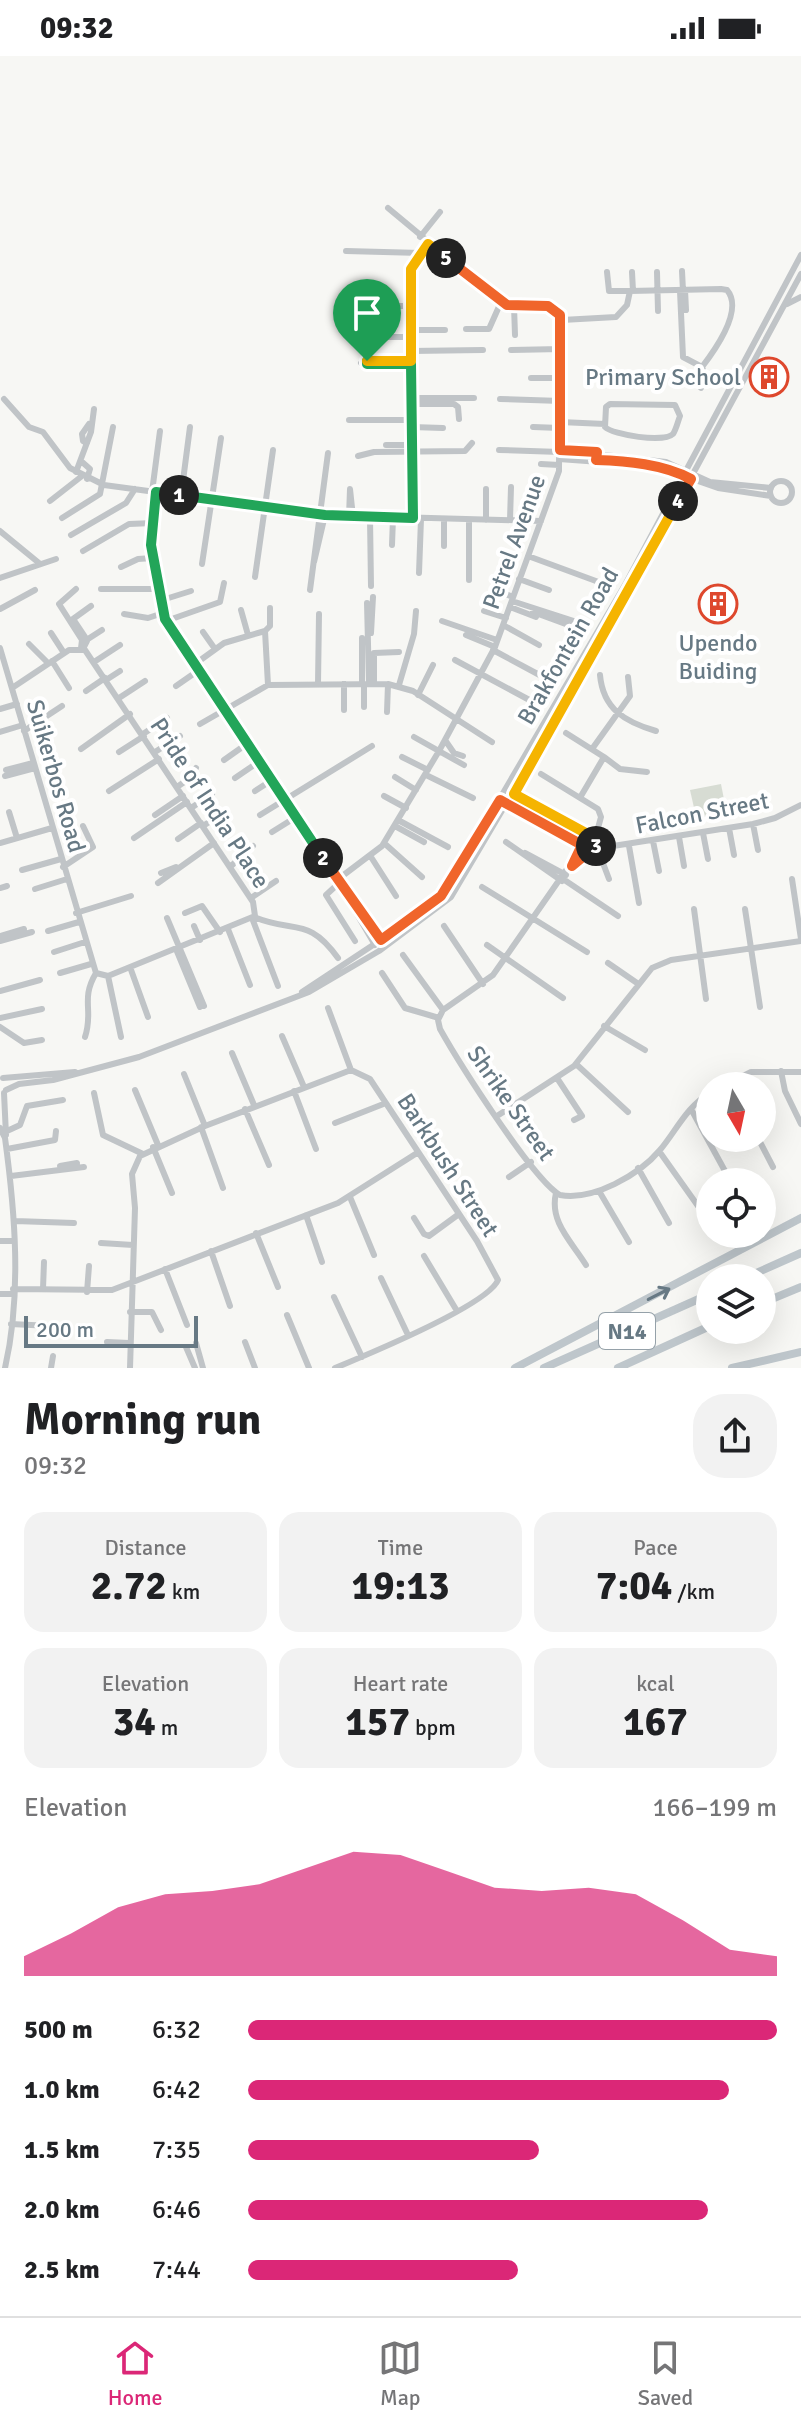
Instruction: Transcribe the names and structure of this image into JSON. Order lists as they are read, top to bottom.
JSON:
{
  "streets": {
    "highway": ["N14"],
    "street": [
      "Petrel Avenue",
      "Brakfontein Road",
      "Suikerbos Road",
      "Pride of India Place",
      "Falcon Street",
      "Shrike Street",
      "Barkbush Street"
    ]
  },
  "crossings": [
    ["Brakfontein Road", "Falcon Street"]
  ],
  "places": {
    "building": ["Primary School", "Upendo Buiding"]
  },
  "scale_bar": "200 m",
  "north": "bottom",
  "page": {
    "status": "09:32",
    "pins": [
      "5",
      "1",
      "4",
      "3",
      "2"
    ],
    "scale": "200 m",
    "heading": ["Morning run", "09:32"],
    "stats": [
      ["Distance", "2.72 km"],
      ["Time", "19:13"],
      ["Pace", "7:04 /km"],
      ["Elevation", "34 m"],
      ["Heart rate", "157 bpm"],
      ["kcal", "167"]
    ],
    "chart": ["Elevation", "166–199 m"],
    "list": [
      {
        "name": "500 m",
        "note": "6:32"
      },
      {
        "name": "1.0 km",
        "note": "6:42"
      },
      {
        "name": "1.5 km",
        "note": "7:35"
      },
      {
        "name": "2.0 km",
        "note": "6:46"
      },
      {
        "name": "2.5 km",
        "note": "7:44"
      }
    ],
    "tabs": ["Home", "Map", "Saved"]
  }
}
